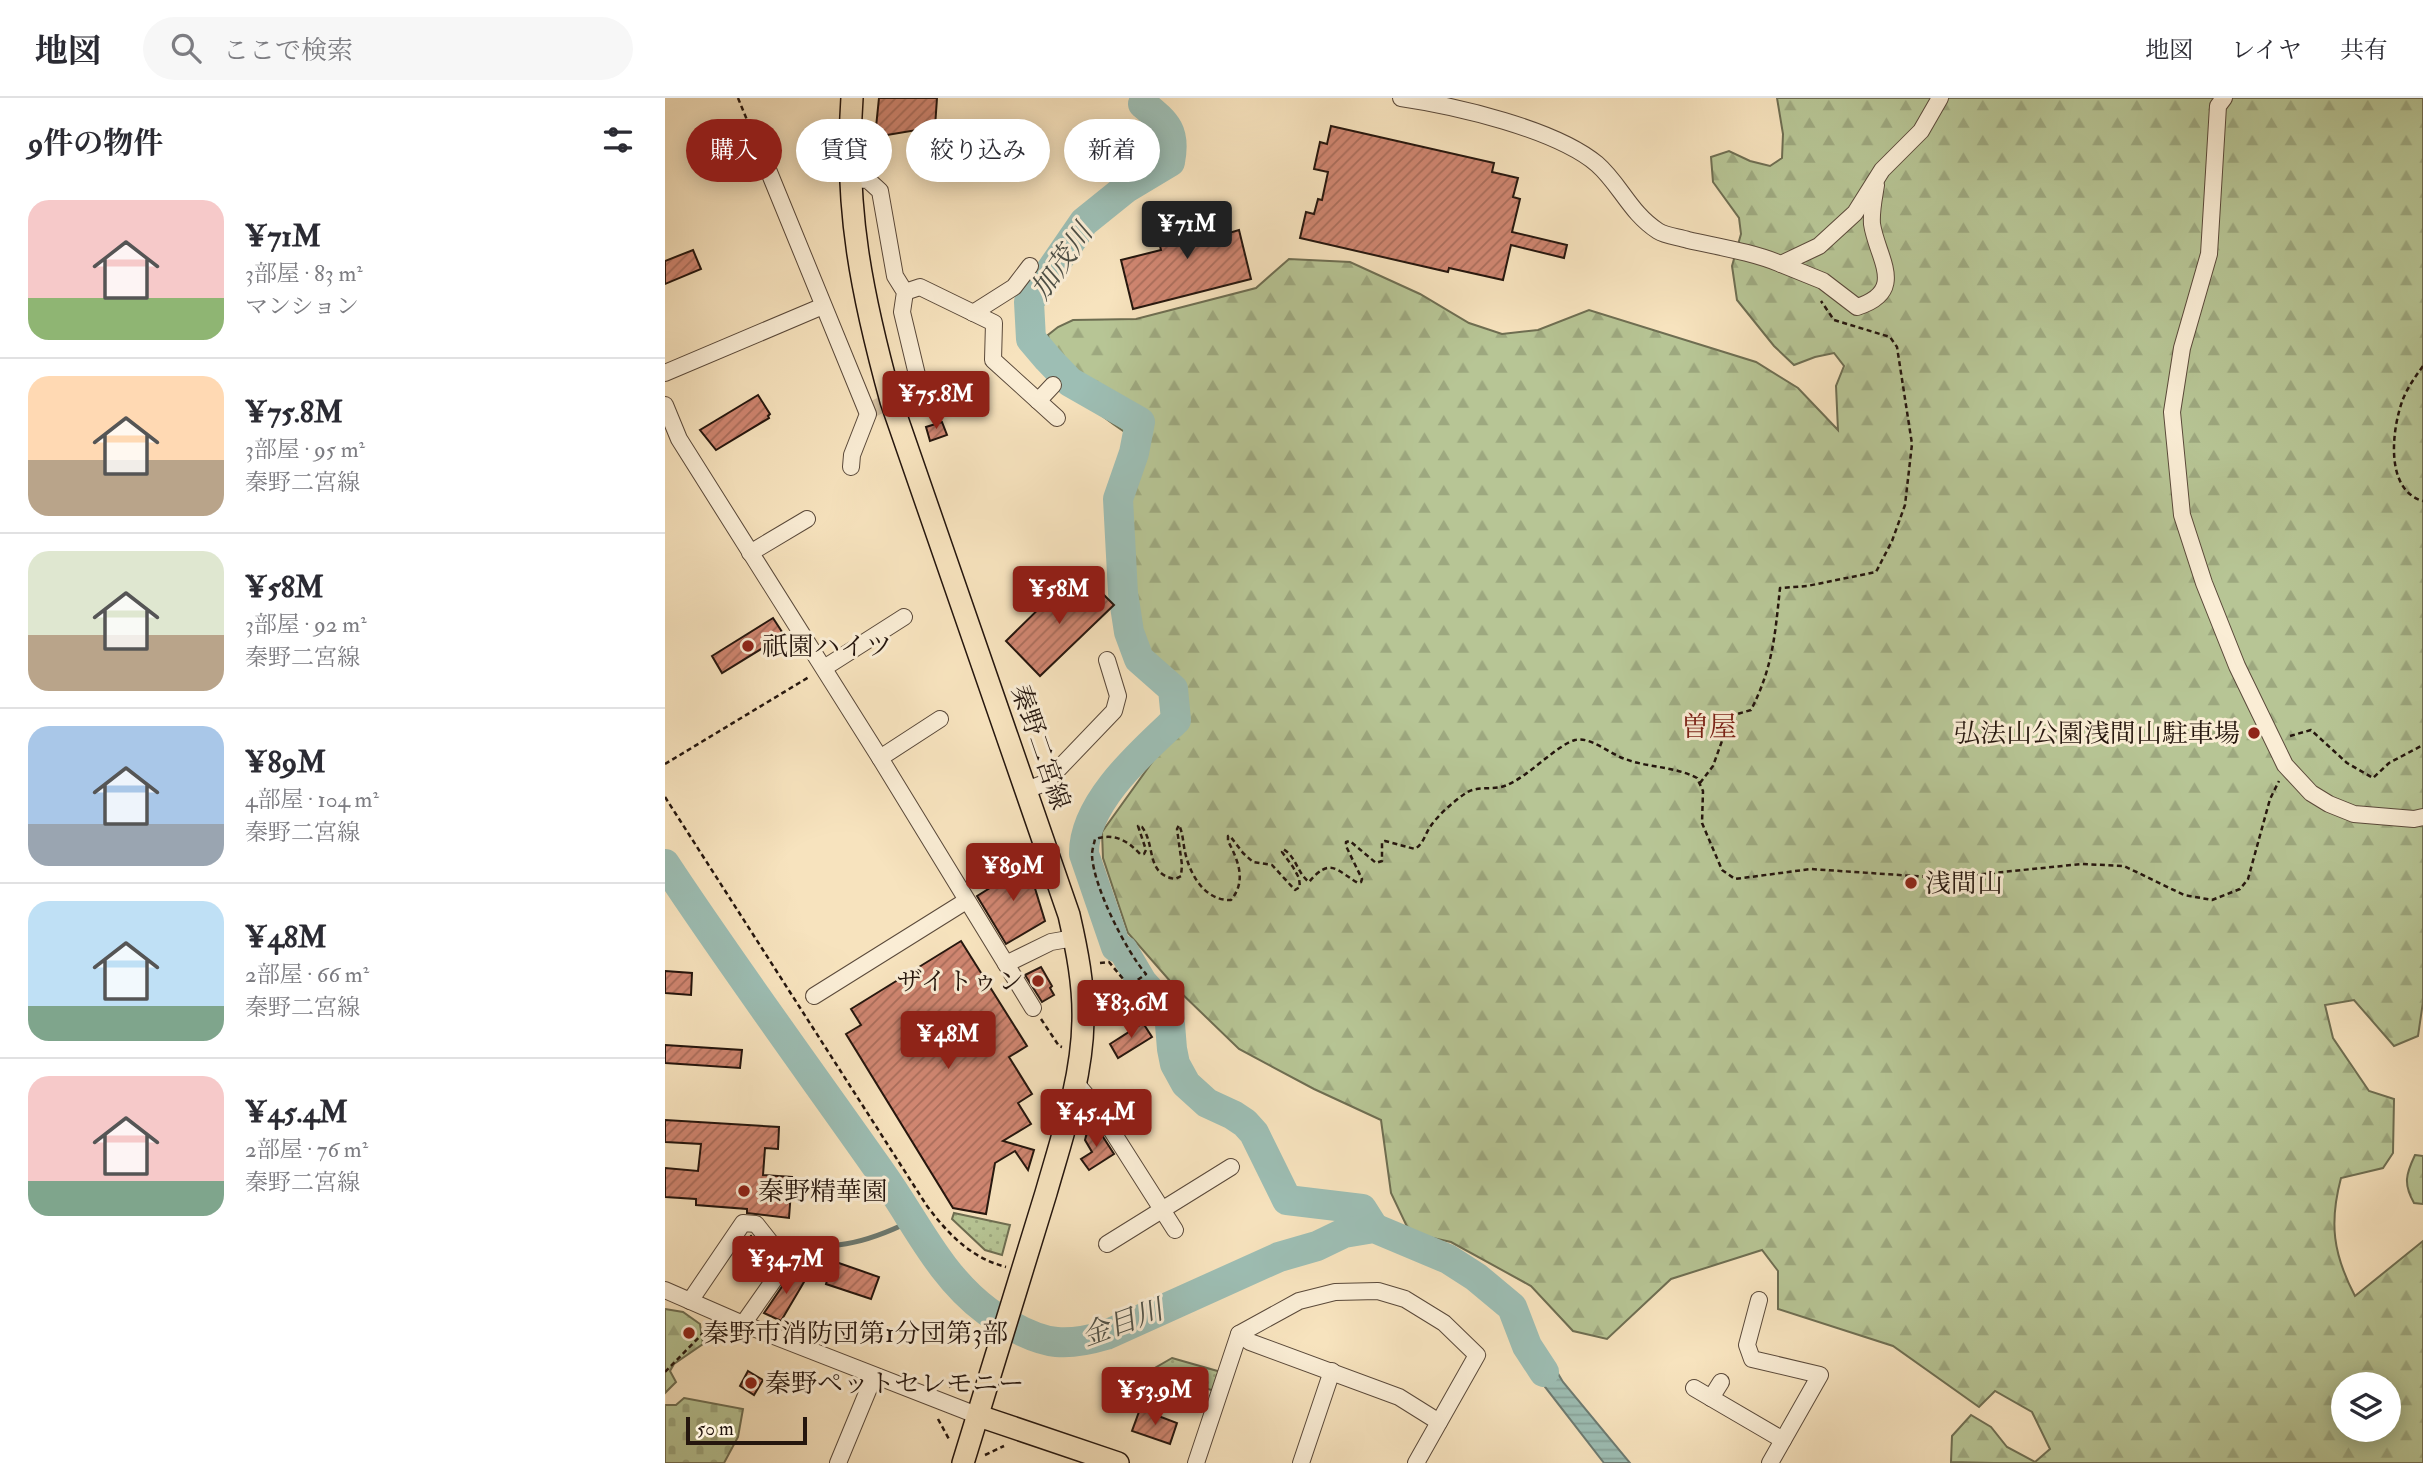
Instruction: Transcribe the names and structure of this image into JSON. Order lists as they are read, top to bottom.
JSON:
{
  "streets": {
    "main road": ["秦野二宮線"]
  },
  "districts": ["曽屋"],
  "water": ["加茂川", "金目川"],
  "places": [
    "祇園ハイツ",
    "弘法山公園浅間山駐車場",
    "浅間山",
    "ザイトゥン",
    "秦野精華園",
    "秦野市消防団第1分団第3部",
    "秦野ペットセレモニー"
  ],
  "scale_bar": "50 m",
  "page": {
    "header": "地図",
    "search": "ここで検索",
    "nav": ["地図", "レイヤ", "共有"],
    "heading": "9件の物件",
    "chip": [
      "購入",
      "賃貸",
      "絞り込み",
      "新着"
    ],
    "list": [
      {
        "name": "¥71M",
        "note": "3部屋 · 83 m² · マンション"
      },
      {
        "name": "¥75.8M",
        "note": "3部屋 · 95 m² · 秦野二宮線"
      },
      {
        "name": "¥58M",
        "note": "3部屋 · 92 m² · 秦野二宮線"
      },
      {
        "name": "¥89M",
        "note": "4部屋 · 104 m² · 秦野二宮線"
      },
      {
        "name": "¥48M",
        "note": "2部屋 · 66 m² · 秦野二宮線"
      },
      {
        "name": "¥45.4M",
        "note": "2部屋 · 76 m² · 秦野二宮線"
      }
    ],
    "price": [
      "¥71M",
      "¥75.8M",
      "¥58M",
      "¥89M",
      "¥83.6M",
      "¥48M",
      "¥45.4M",
      "¥34.7M",
      "¥53.9M"
    ],
    "scale": "50 m"
  }
}
